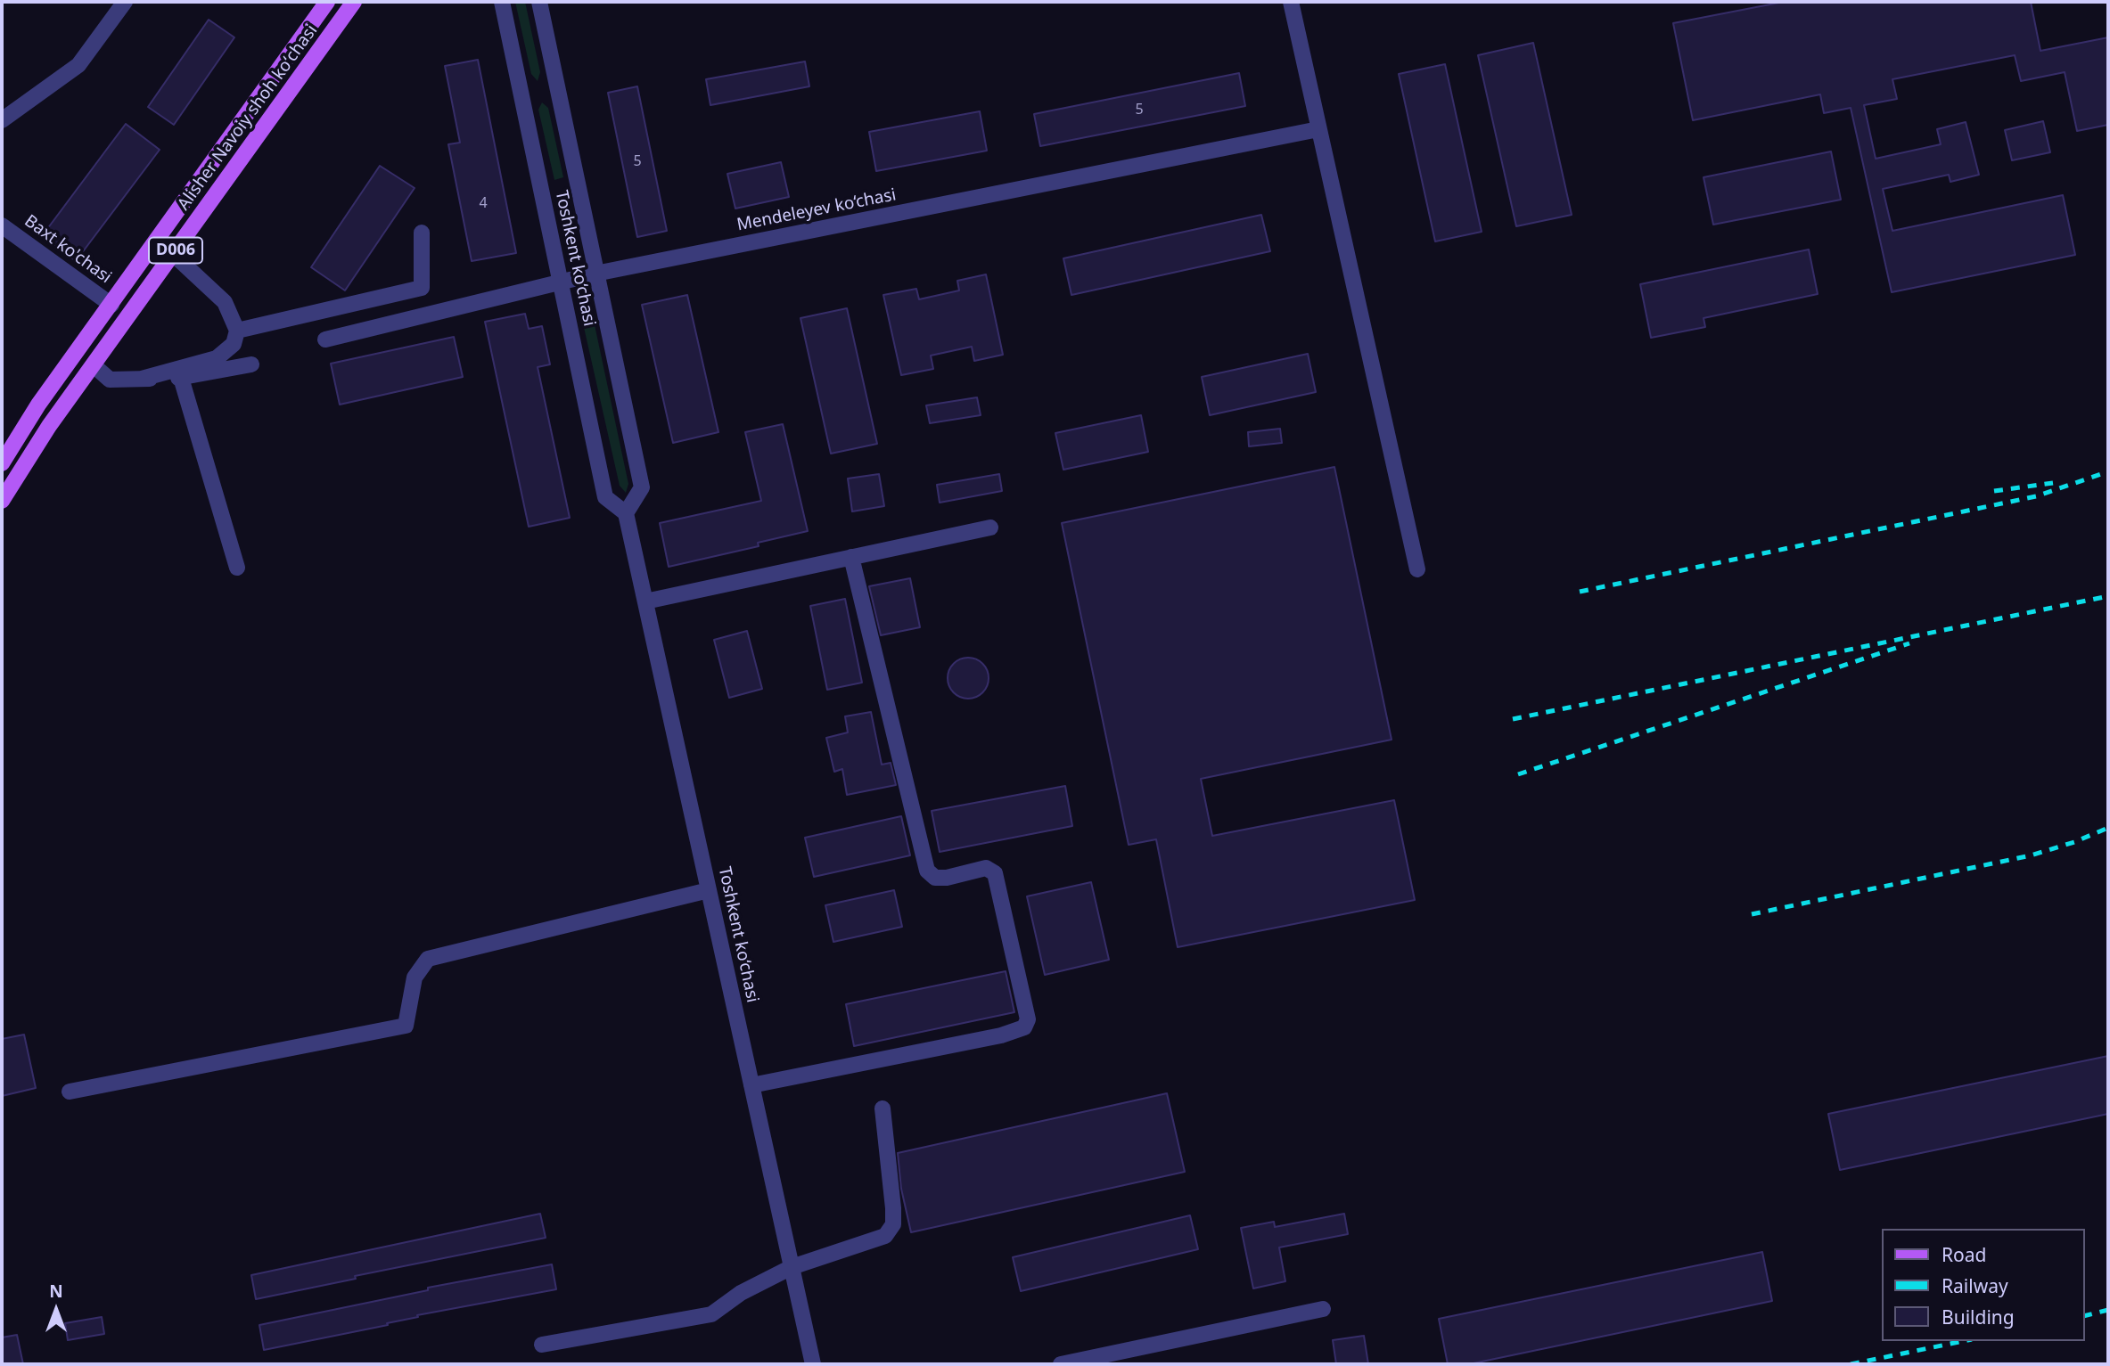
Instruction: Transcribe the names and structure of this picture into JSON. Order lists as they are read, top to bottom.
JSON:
{
  "streets": {
    "main road": ["Alisher Navoiy shoh koʻchasi", "D006"],
    "street": ["Mendeleyev ko‘chasi", "Baxt ko'chasi", "Toshkent ko‘chasi"]
  },
  "crossings": [
    ["Alisher Navoiy shoh koʻchasi", "Baxt ko'chasi"],
    ["Mendeleyev ko‘chasi", "Toshkent ko‘chasi"]
  ],
  "house_numbers": ["5", "5", "4"],
  "legend": ["Road", "Railway", "Building"],
  "north": "top"
}
